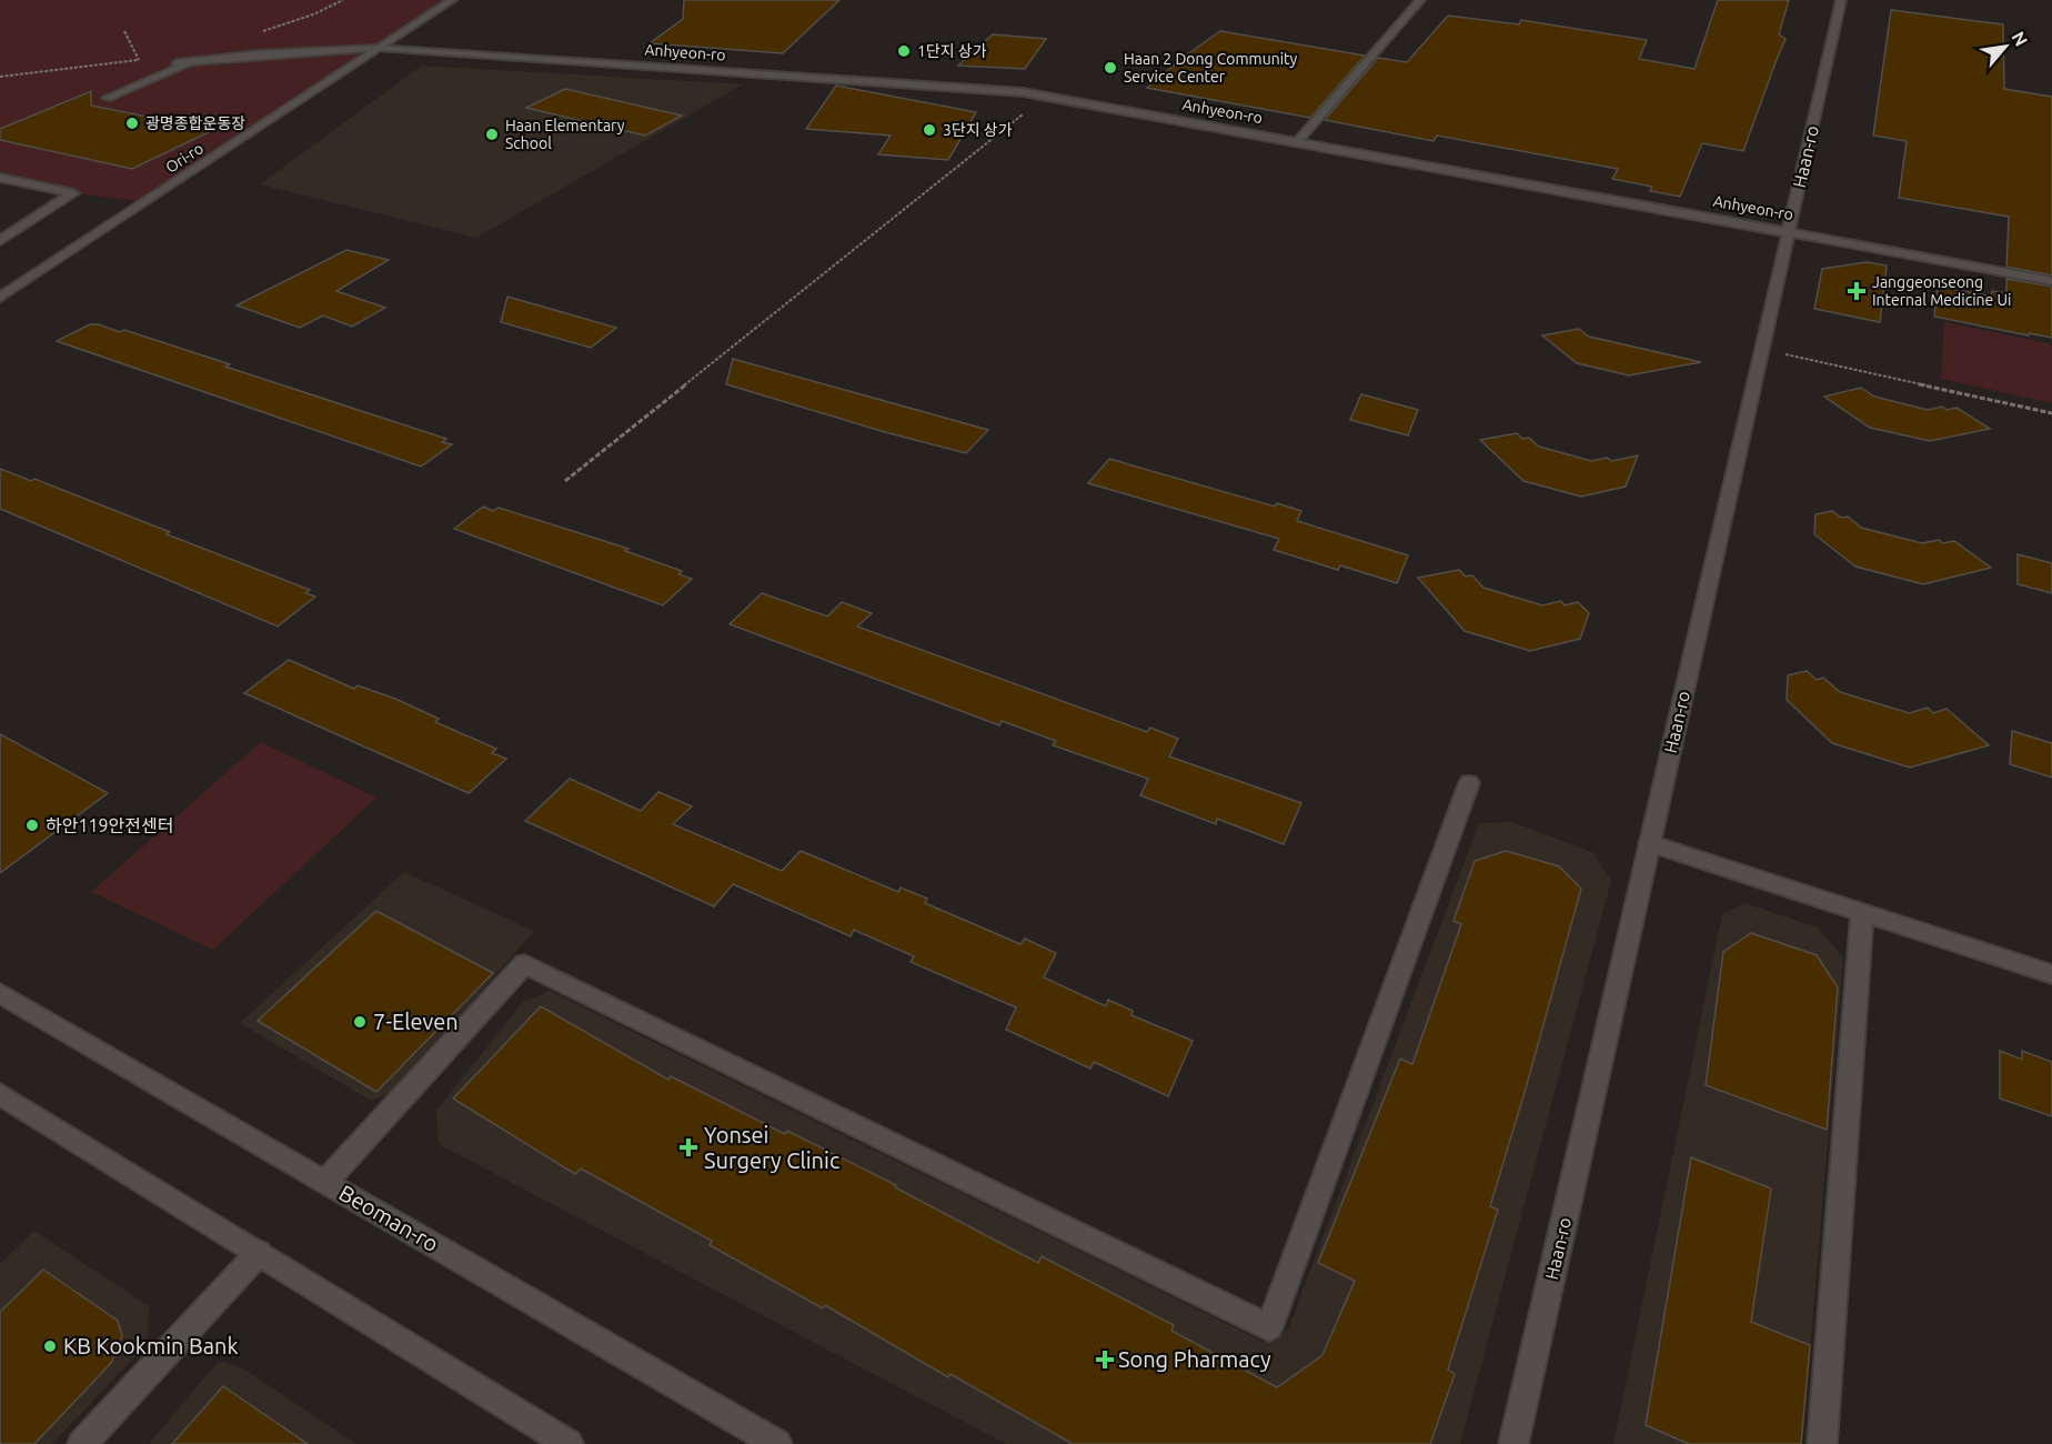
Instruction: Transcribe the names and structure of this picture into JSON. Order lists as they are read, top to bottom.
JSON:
{
  "streets": {
    "street": [
      "Anhyeon-ro",
      "Haan-ro",
      "Ori-ro",
      "Beoman-ro"
    ]
  },
  "crossings": [
    ["Anhyeon-ro", "Haan-ro"],
    ["Anhyeon-ro", "Ori-ro"]
  ],
  "places": {
    "other": [
      "1단지 상가",
      "Haan 2 Dong Community Service Center",
      "광명종합운동장",
      "3단지 상가",
      "Haan Elementary School",
      "하안119안전센터",
      "7-Eleven",
      "KB Kookmin Bank"
    ],
    "health": ["Janggeonseong Internal Medicine Ui", "Yonsei Surgery Clinic", "Song Pharmacy"]
  },
  "north": "top right"
}
